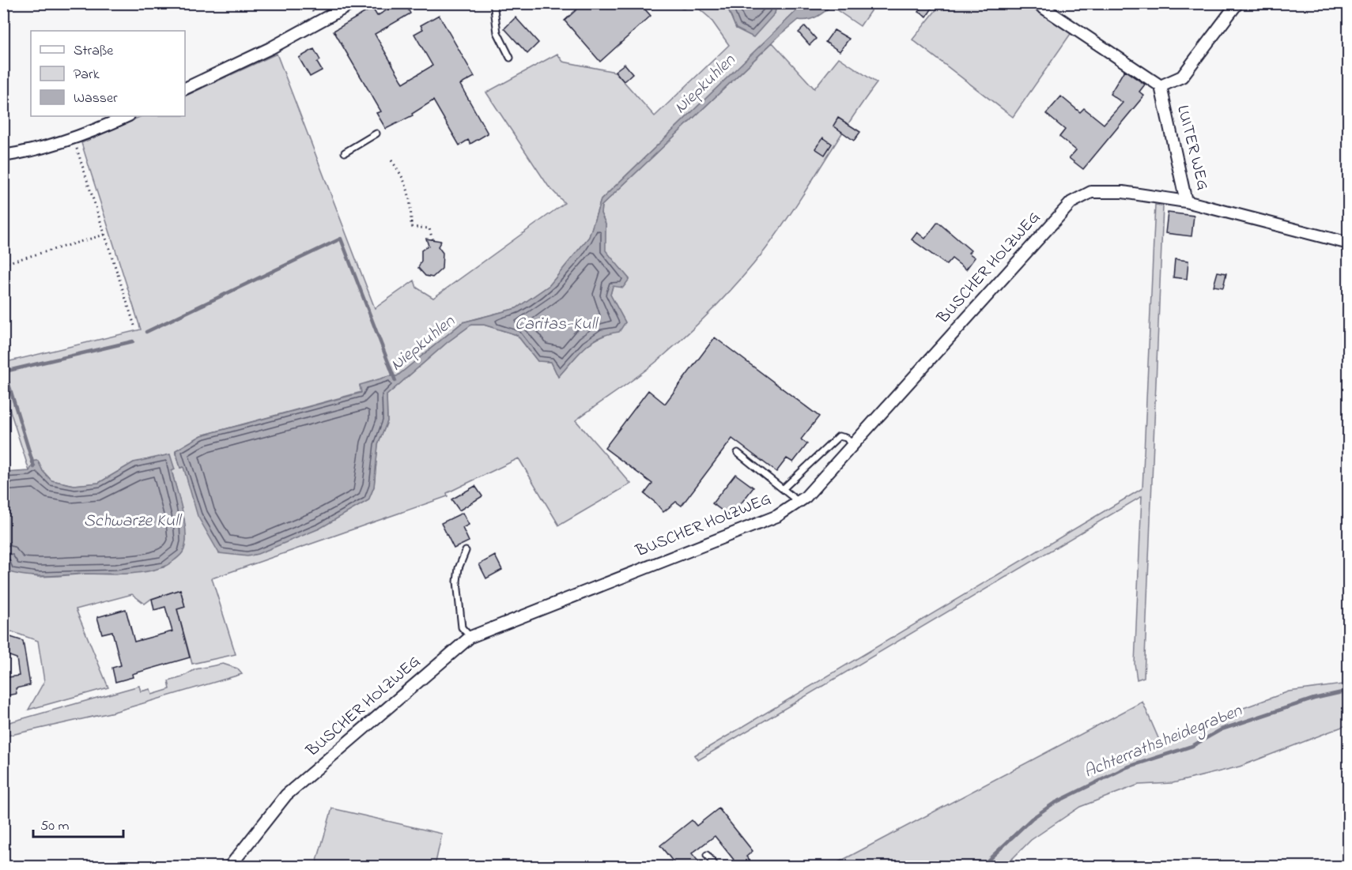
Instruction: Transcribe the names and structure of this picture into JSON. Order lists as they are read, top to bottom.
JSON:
{
  "streets": {
    "street": ["LUITER WEG", "BUSCHER HOLZWEG"]
  },
  "crossings": [
    ["LUITER WEG", "BUSCHER HOLZWEG"]
  ],
  "water": [
    "Niepkuhlen",
    "Caritas-Kull",
    "Schwarze Kull",
    "Achterrathsheidegraben"
  ],
  "legend": ["Straße", "Park", "Wasser"],
  "scale_bar": "50 m"
}
